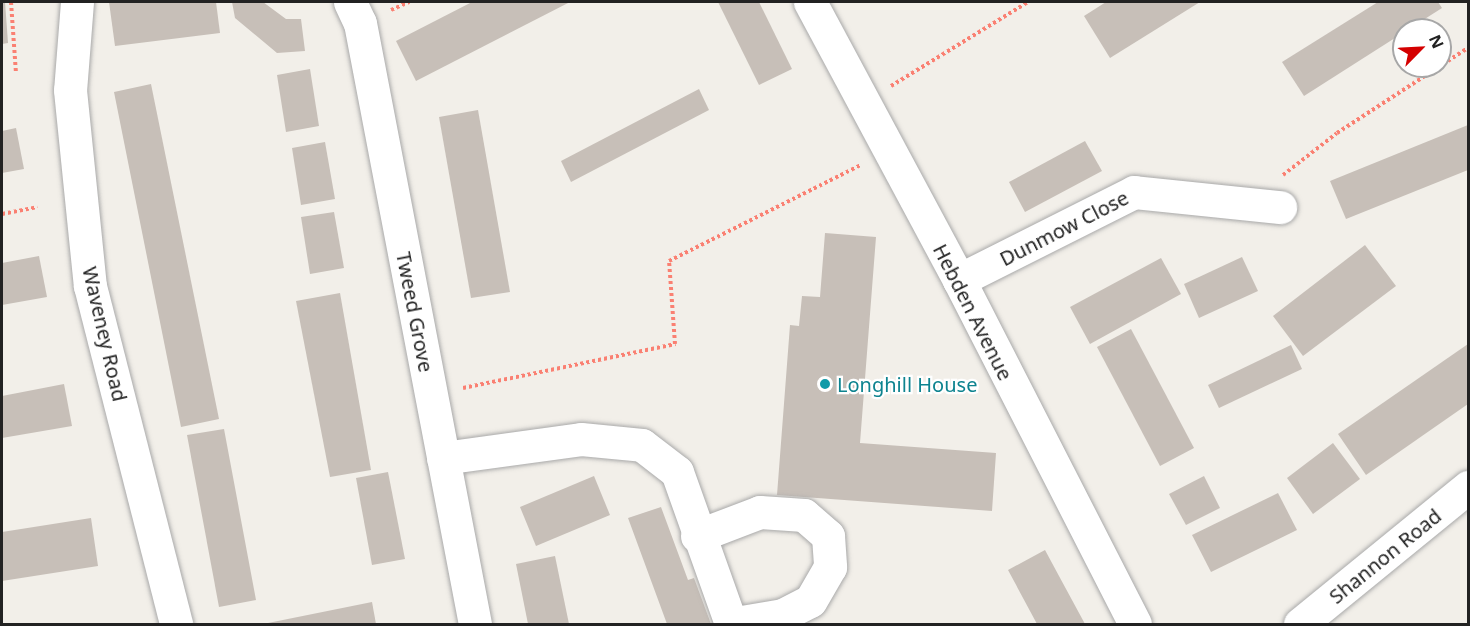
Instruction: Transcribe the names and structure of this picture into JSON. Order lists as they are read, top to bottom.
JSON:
{
  "streets": {
    "street": [
      "Dunmow Close",
      "Tweed Grove",
      "Hebden Avenue",
      "Waveney Road",
      "Shannon Road"
    ]
  },
  "crossings": [
    ["Dunmow Close", "Hebden Avenue"]
  ],
  "places": ["Longhill House"],
  "north": "top right"
}
